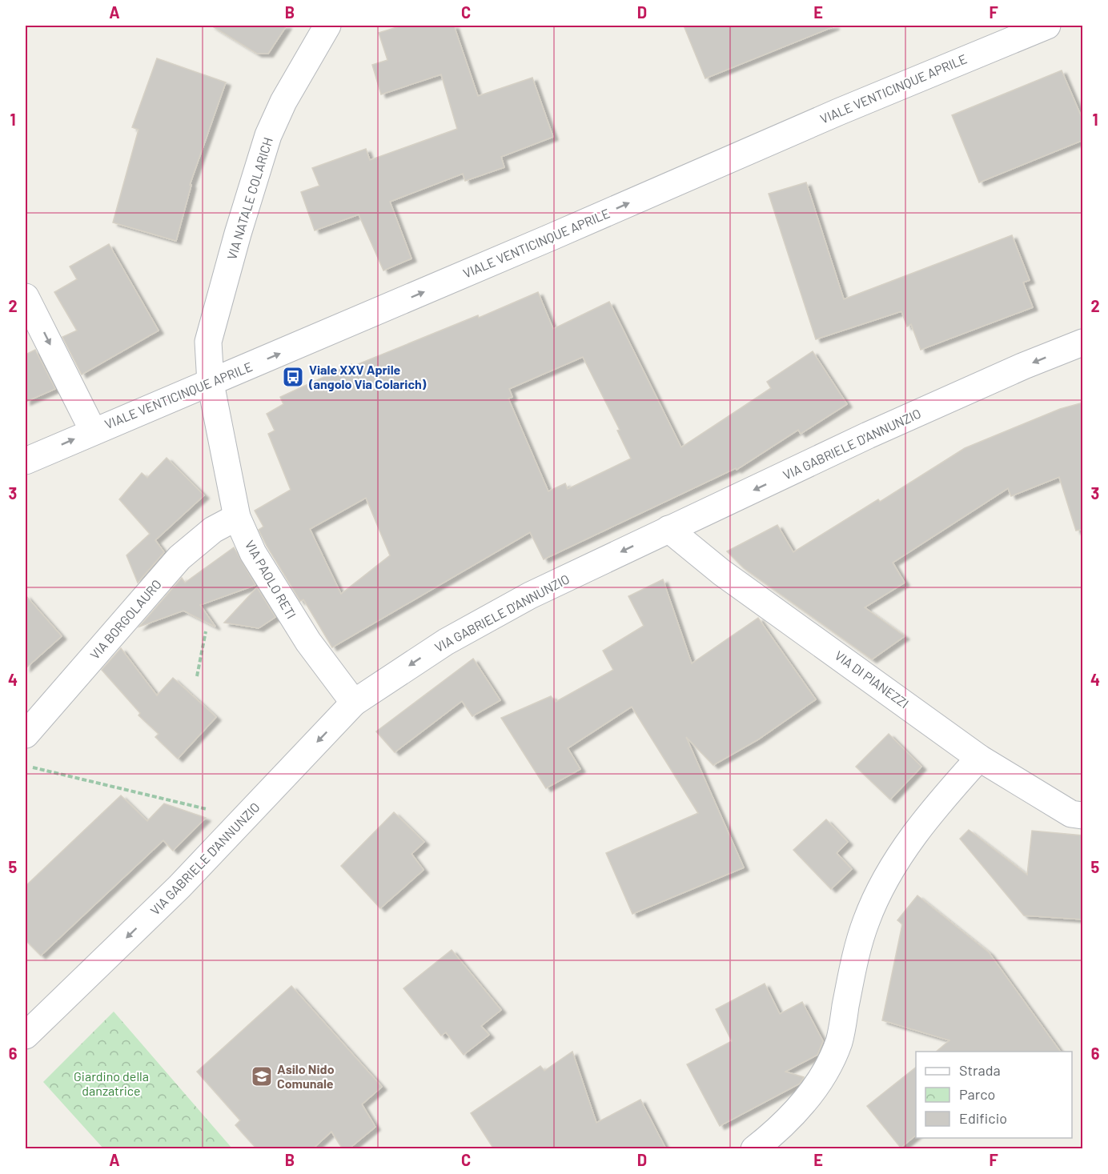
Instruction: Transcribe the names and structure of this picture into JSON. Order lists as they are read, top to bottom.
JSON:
{
  "streets": {
    "street": [
      "VIALE VENTICINQUE APRILE",
      "VIA NATALE COLARICH",
      "VIA GABRIELE D'ANNUNZIO",
      "VIA PAOLO RETI",
      "VIA BORGOLAURO",
      "VIA DI PIANEZZI"
    ]
  },
  "crossings": [
    ["VIALE VENTICINQUE APRILE", "VIA NATALE COLARICH"],
    ["VIALE VENTICINQUE APRILE", "VIA PAOLO RETI"],
    ["VIA NATALE COLARICH", "VIA PAOLO RETI"],
    ["VIA GABRIELE D'ANNUNZIO", "VIA PAOLO RETI"],
    ["VIA GABRIELE D'ANNUNZIO", "VIA DI PIANEZZI"],
    ["VIA PAOLO RETI", "VIA BORGOLAURO"]
  ],
  "one_way": ["VIALE VENTICINQUE APRILE", "VIA GABRIELE D'ANNUNZIO"],
  "parks": ["Giardino della danzatrice"],
  "places": {
    "bus stop": ["Viale XXV Aprile (angolo Via Colarich)"],
    "school or university": ["Asilo Nido Comunale"]
  },
  "legend": ["Strada", "Parco", "Edificio"],
  "grid": {
    "columns": [
      "A",
      "B",
      "C",
      "D",
      "E",
      "F"
    ],
    "rows": [
      "1",
      "2",
      "3",
      "4",
      "5",
      "6"
    ]
  }
}
